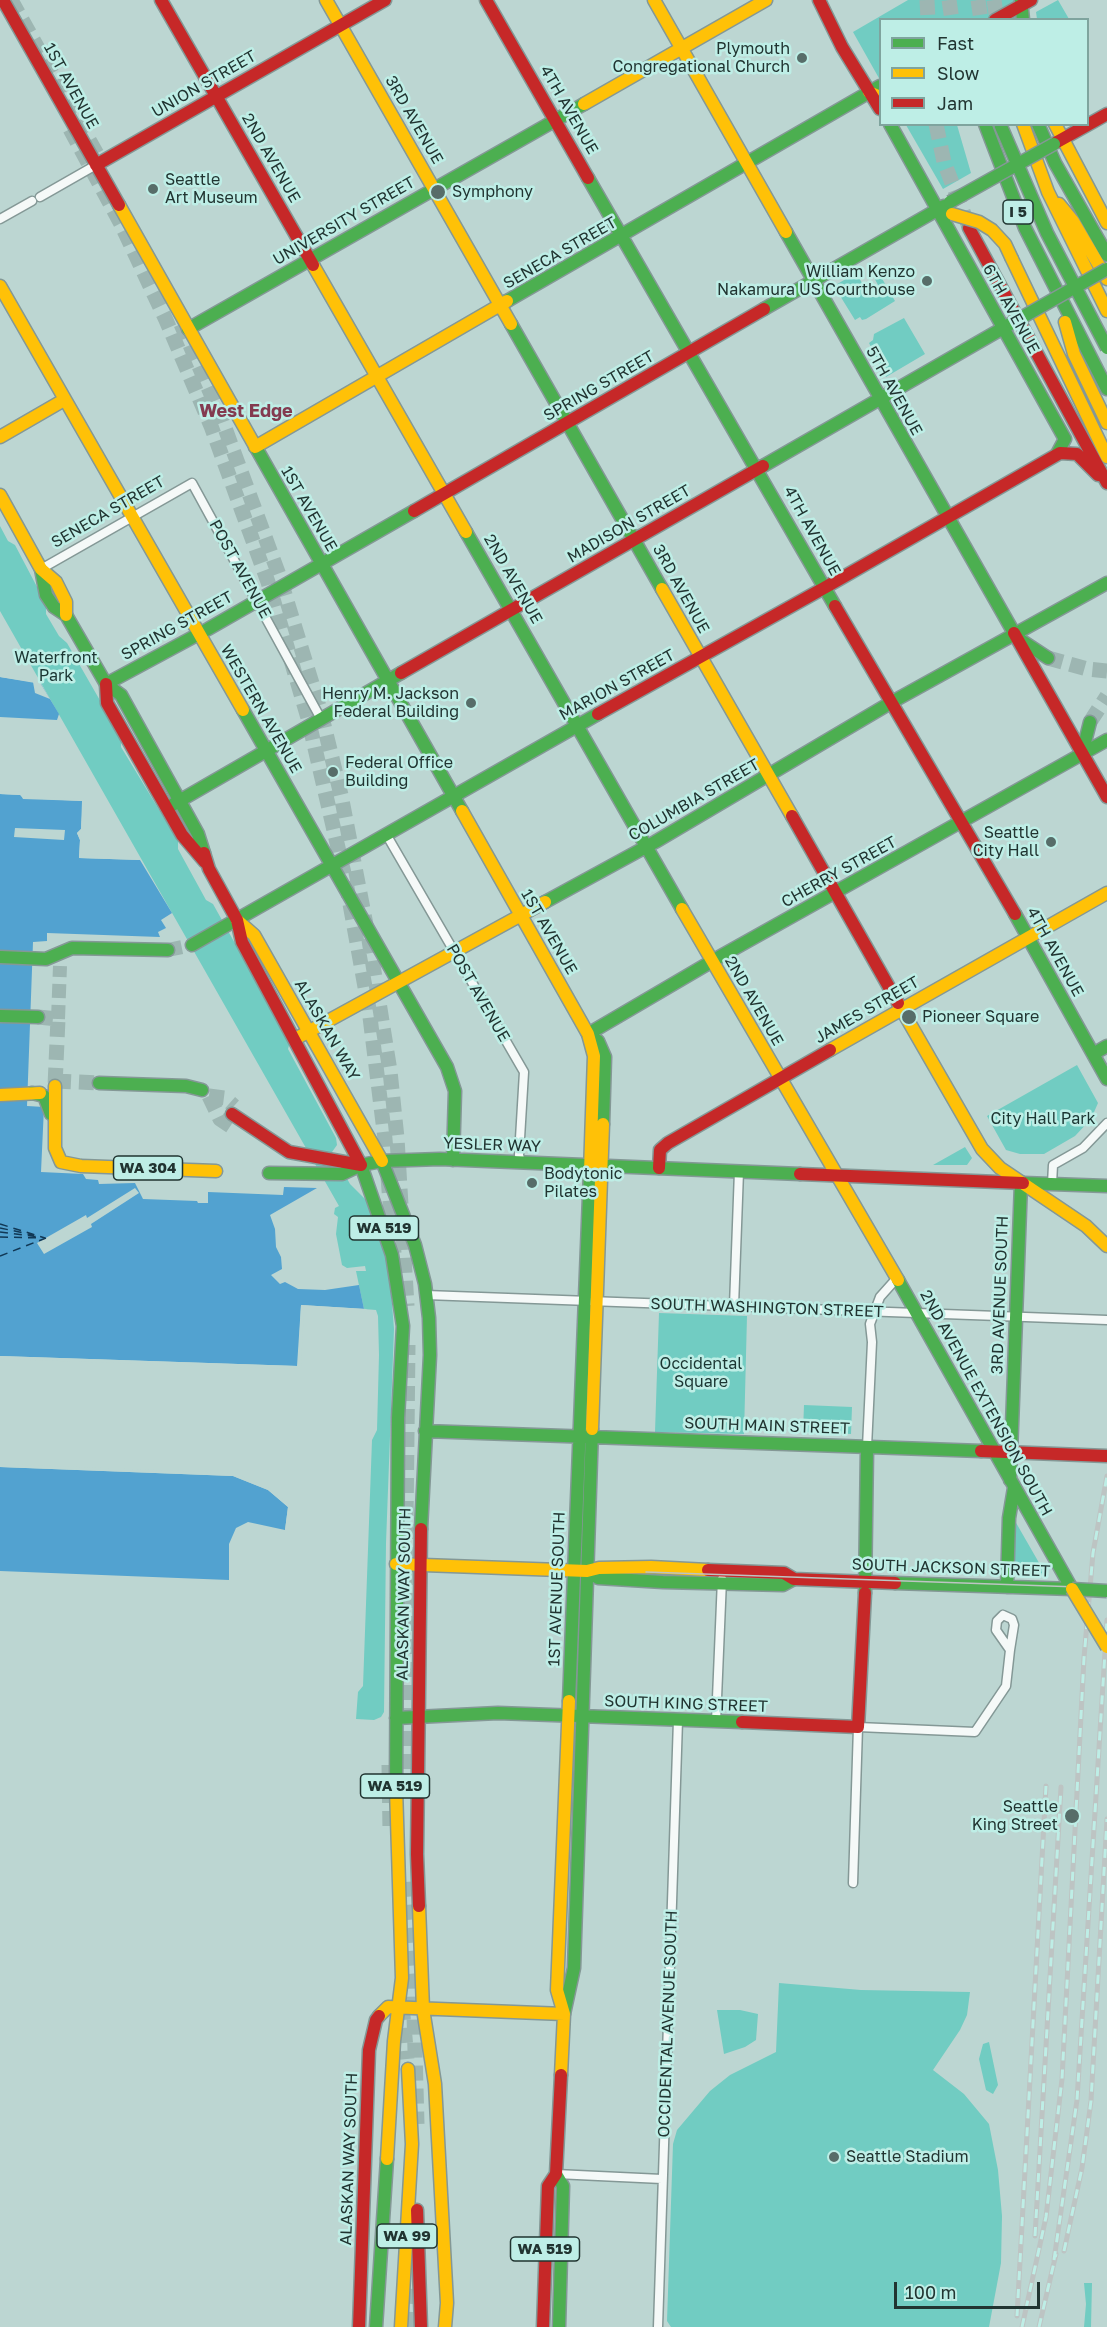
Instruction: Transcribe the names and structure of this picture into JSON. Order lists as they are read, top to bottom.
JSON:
{
  "streets": {
    "main road": [
      "UNION STREET",
      "1ST AVENUE",
      "4TH AVENUE",
      "3RD AVENUE",
      "2ND AVENUE",
      "I 5",
      "UNIVERSITY STREET",
      "SENECA STREET",
      "6TH AVENUE",
      "SPRING STREET",
      "5TH AVENUE",
      "MADISON STREET",
      "MARION STREET",
      "WESTERN AVENUE",
      "COLUMBIA STREET",
      "CHERRY STREET",
      "JAMES STREET",
      "ALASKAN WAY",
      "YESLER WAY",
      "WA 304",
      "WA 519",
      "3RD AVENUE SOUTH",
      "2ND AVENUE EXTENSION SOUTH",
      "SOUTH MAIN STREET",
      "SOUTH JACKSON STREET",
      "1ST AVENUE SOUTH",
      "ALASKAN WAY SOUTH",
      "SOUTH KING STREET",
      "WA 99"
    ],
    "street": ["POST AVENUE", "SOUTH WASHINGTON STREET", "OCCIDENTAL AVENUE SOUTH"]
  },
  "crossings": [
    ["UNION STREET", "1ST AVENUE"],
    ["UNION STREET", "3RD AVENUE"],
    ["UNION STREET", "2ND AVENUE"],
    ["1ST AVENUE", "UNIVERSITY STREET"],
    ["1ST AVENUE", "SENECA STREET"],
    ["1ST AVENUE", "SPRING STREET"],
    ["1ST AVENUE", "MADISON STREET"],
    ["1ST AVENUE", "MARION STREET"],
    ["1ST AVENUE", "COLUMBIA STREET"],
    ["1ST AVENUE", "CHERRY STREET"],
    ["1ST AVENUE", "YESLER WAY"],
    ["1ST AVENUE", "1ST AVENUE SOUTH"],
    ["4TH AVENUE", "UNIVERSITY STREET"],
    ["4TH AVENUE", "SENECA STREET"],
    ["4TH AVENUE", "SPRING STREET"],
    ["4TH AVENUE", "MADISON STREET"],
    ["4TH AVENUE", "MARION STREET"],
    ["4TH AVENUE", "COLUMBIA STREET"],
    ["4TH AVENUE", "CHERRY STREET"],
    ["4TH AVENUE", "JAMES STREET"],
    ["3RD AVENUE", "UNIVERSITY STREET"],
    ["3RD AVENUE", "SENECA STREET"],
    ["3RD AVENUE", "SPRING STREET"],
    ["3RD AVENUE", "MADISON STREET"],
    ["3RD AVENUE", "MARION STREET"],
    ["3RD AVENUE", "COLUMBIA STREET"],
    ["3RD AVENUE", "CHERRY STREET"],
    ["3RD AVENUE", "JAMES STREET"],
    ["3RD AVENUE", "YESLER WAY"],
    ["3RD AVENUE", "3RD AVENUE SOUTH"],
    ["2ND AVENUE", "UNIVERSITY STREET"],
    ["2ND AVENUE", "SENECA STREET"],
    ["2ND AVENUE", "SPRING STREET"],
    ["2ND AVENUE", "MADISON STREET"],
    ["2ND AVENUE", "MARION STREET"],
    ["2ND AVENUE", "COLUMBIA STREET"],
    ["2ND AVENUE", "CHERRY STREET"],
    ["2ND AVENUE", "JAMES STREET"],
    ["2ND AVENUE", "YESLER WAY"],
    ["2ND AVENUE", "2ND AVENUE EXTENSION SOUTH"],
    ["UNIVERSITY STREET", "5TH AVENUE"],
    ["SENECA STREET", "5TH AVENUE"],
    ["SENECA STREET", "POST AVENUE"],
    ["SENECA STREET", "WESTERN AVENUE"],
    ["SENECA STREET", "ALASKAN WAY"],
    ["6TH AVENUE", "SPRING STREET"],
    ["6TH AVENUE", "MADISON STREET"],
    ["6TH AVENUE", "MARION STREET"],
    ["SPRING STREET", "5TH AVENUE"],
    ["SPRING STREET", "POST AVENUE"],
    ["SPRING STREET", "WESTERN AVENUE"],
    ["SPRING STREET", "ALASKAN WAY"],
    ["5TH AVENUE", "MADISON STREET"],
    ["5TH AVENUE", "MARION STREET"],
    ["5TH AVENUE", "COLUMBIA STREET"],
    ["5TH AVENUE", "CHERRY STREET"],
    ["MADISON STREET", "POST AVENUE"],
    ["MADISON STREET", "WESTERN AVENUE"],
    ["MADISON STREET", "ALASKAN WAY"],
    ["POST AVENUE", "MARION STREET"],
    ["POST AVENUE", "COLUMBIA STREET"],
    ["POST AVENUE", "YESLER WAY"],
    ["MARION STREET", "WESTERN AVENUE"],
    ["MARION STREET", "ALASKAN WAY"],
    ["WESTERN AVENUE", "COLUMBIA STREET"],
    ["WESTERN AVENUE", "YESLER WAY"],
    ["COLUMBIA STREET", "ALASKAN WAY"],
    ["JAMES STREET", "YESLER WAY"],
    ["ALASKAN WAY", "YESLER WAY"],
    ["ALASKAN WAY", "ALASKAN WAY SOUTH"],
    ["YESLER WAY", "3RD AVENUE SOUTH"],
    ["YESLER WAY", "2ND AVENUE EXTENSION SOUTH"],
    ["YESLER WAY", "1ST AVENUE SOUTH"],
    ["YESLER WAY", "ALASKAN WAY SOUTH"],
    ["3RD AVENUE SOUTH", "SOUTH WASHINGTON STREET"],
    ["3RD AVENUE SOUTH", "2ND AVENUE EXTENSION SOUTH"],
    ["3RD AVENUE SOUTH", "SOUTH MAIN STREET"],
    ["3RD AVENUE SOUTH", "SOUTH JACKSON STREET"],
    ["SOUTH WASHINGTON STREET", "2ND AVENUE EXTENSION SOUTH"],
    ["SOUTH WASHINGTON STREET", "1ST AVENUE SOUTH"],
    ["SOUTH WASHINGTON STREET", "ALASKAN WAY SOUTH"],
    ["2ND AVENUE EXTENSION SOUTH", "SOUTH MAIN STREET"],
    ["2ND AVENUE EXTENSION SOUTH", "SOUTH JACKSON STREET"],
    ["SOUTH MAIN STREET", "1ST AVENUE SOUTH"],
    ["SOUTH MAIN STREET", "ALASKAN WAY SOUTH"],
    ["SOUTH JACKSON STREET", "1ST AVENUE SOUTH"],
    ["SOUTH JACKSON STREET", "ALASKAN WAY SOUTH"],
    ["1ST AVENUE SOUTH", "SOUTH KING STREET"],
    ["ALASKAN WAY SOUTH", "SOUTH KING STREET"],
    ["SOUTH KING STREET", "OCCIDENTAL AVENUE SOUTH"]
  ],
  "districts": ["West Edge"],
  "parks": ["Waterfront Park", "City Hall Park", "Occidental Square"],
  "places": [
    "Plymouth Congregational Church",
    "Seattle Art Museum",
    "Symphony",
    "William Kenzo Nakamura US Courthouse",
    "Henry M. Jackson Federal Building",
    "Federal Office Building",
    "Seattle City Hall",
    "Pioneer Square",
    "Bodytonic Pilates",
    "Seattle King Street",
    "Seattle Stadium"
  ],
  "legend": ["Fast", "Slow", "Jam"],
  "scale_bar": "100 m"
}
